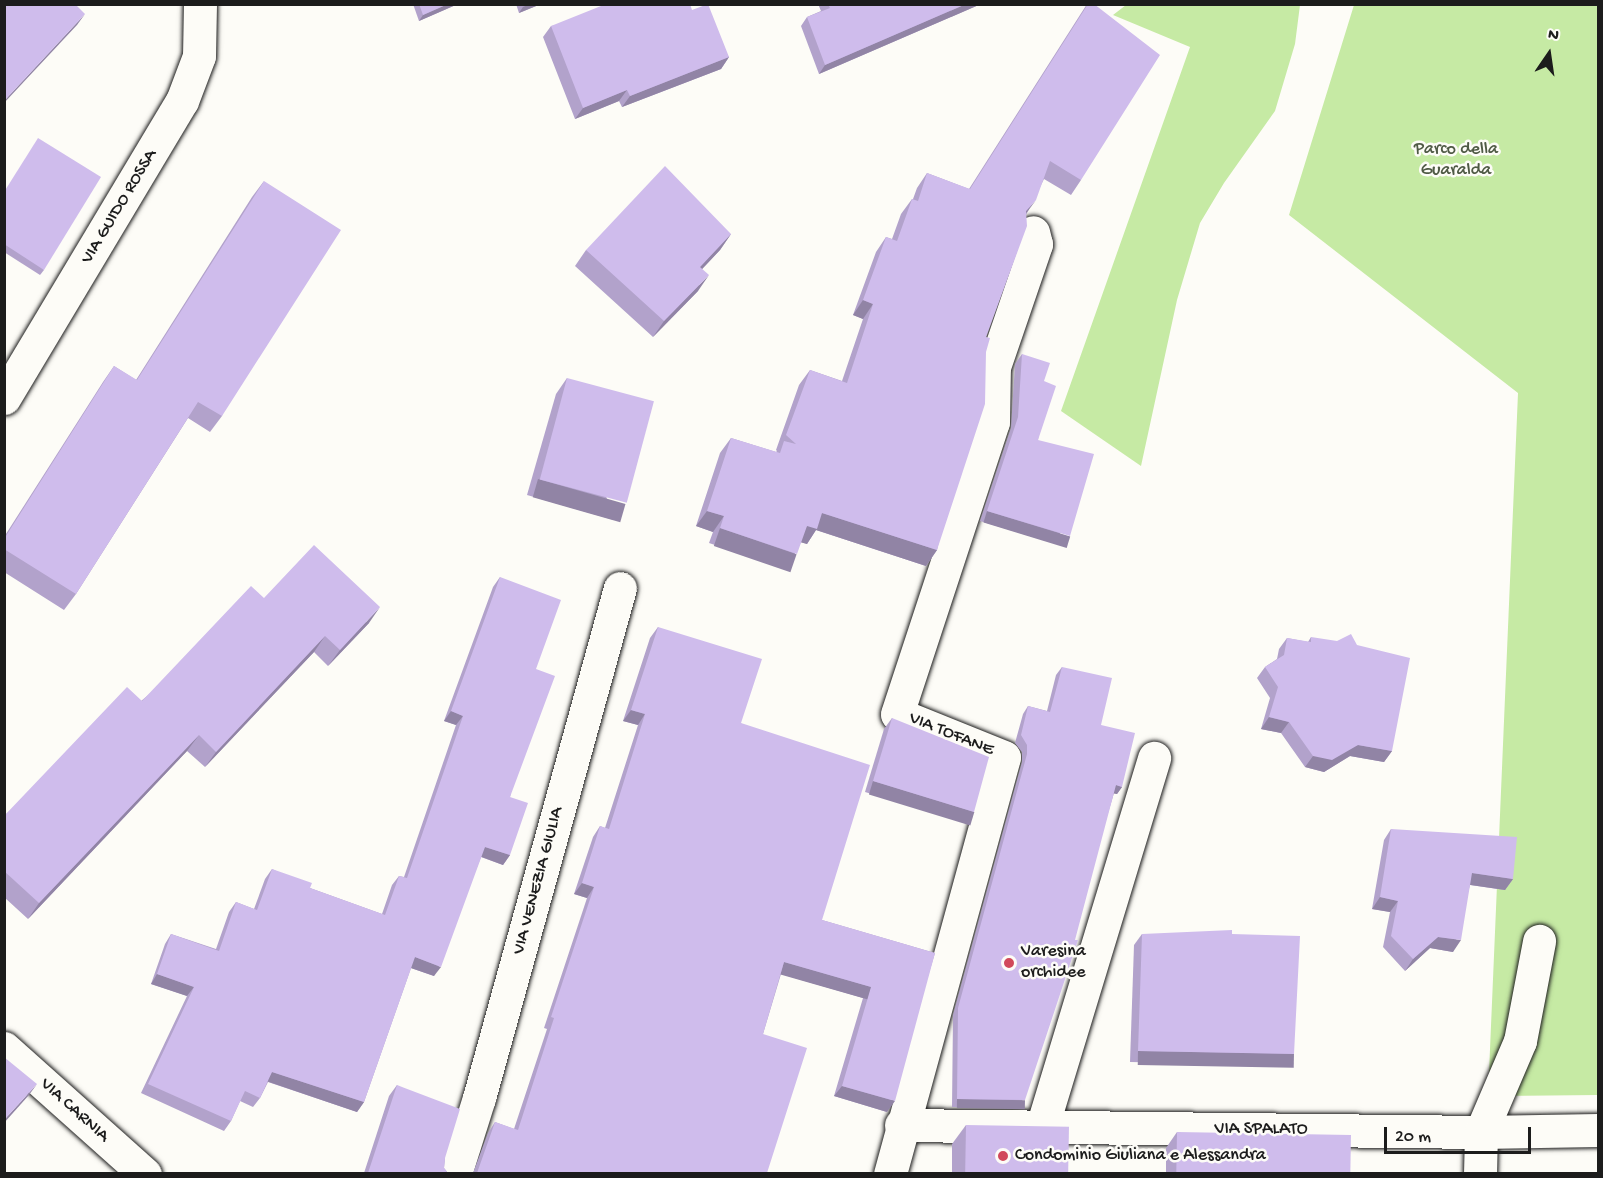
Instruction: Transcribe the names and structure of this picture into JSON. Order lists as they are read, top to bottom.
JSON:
{
  "streets": {
    "street": [
      "VIA GUIDO ROSSA",
      "VIA TOFANE",
      "VIA VENEZIA GIULIA",
      "VIA CARNIA",
      "VIA SPALATO"
    ]
  },
  "crossings": [
    ["VIA TOFANE", "VIA SPALATO"]
  ],
  "parks": ["Parco della Guaralda"],
  "places": ["Varesina orchidee", "Condominio Giuliana e Alessandra"],
  "scale_bar": "20 m",
  "north": "top"
}
